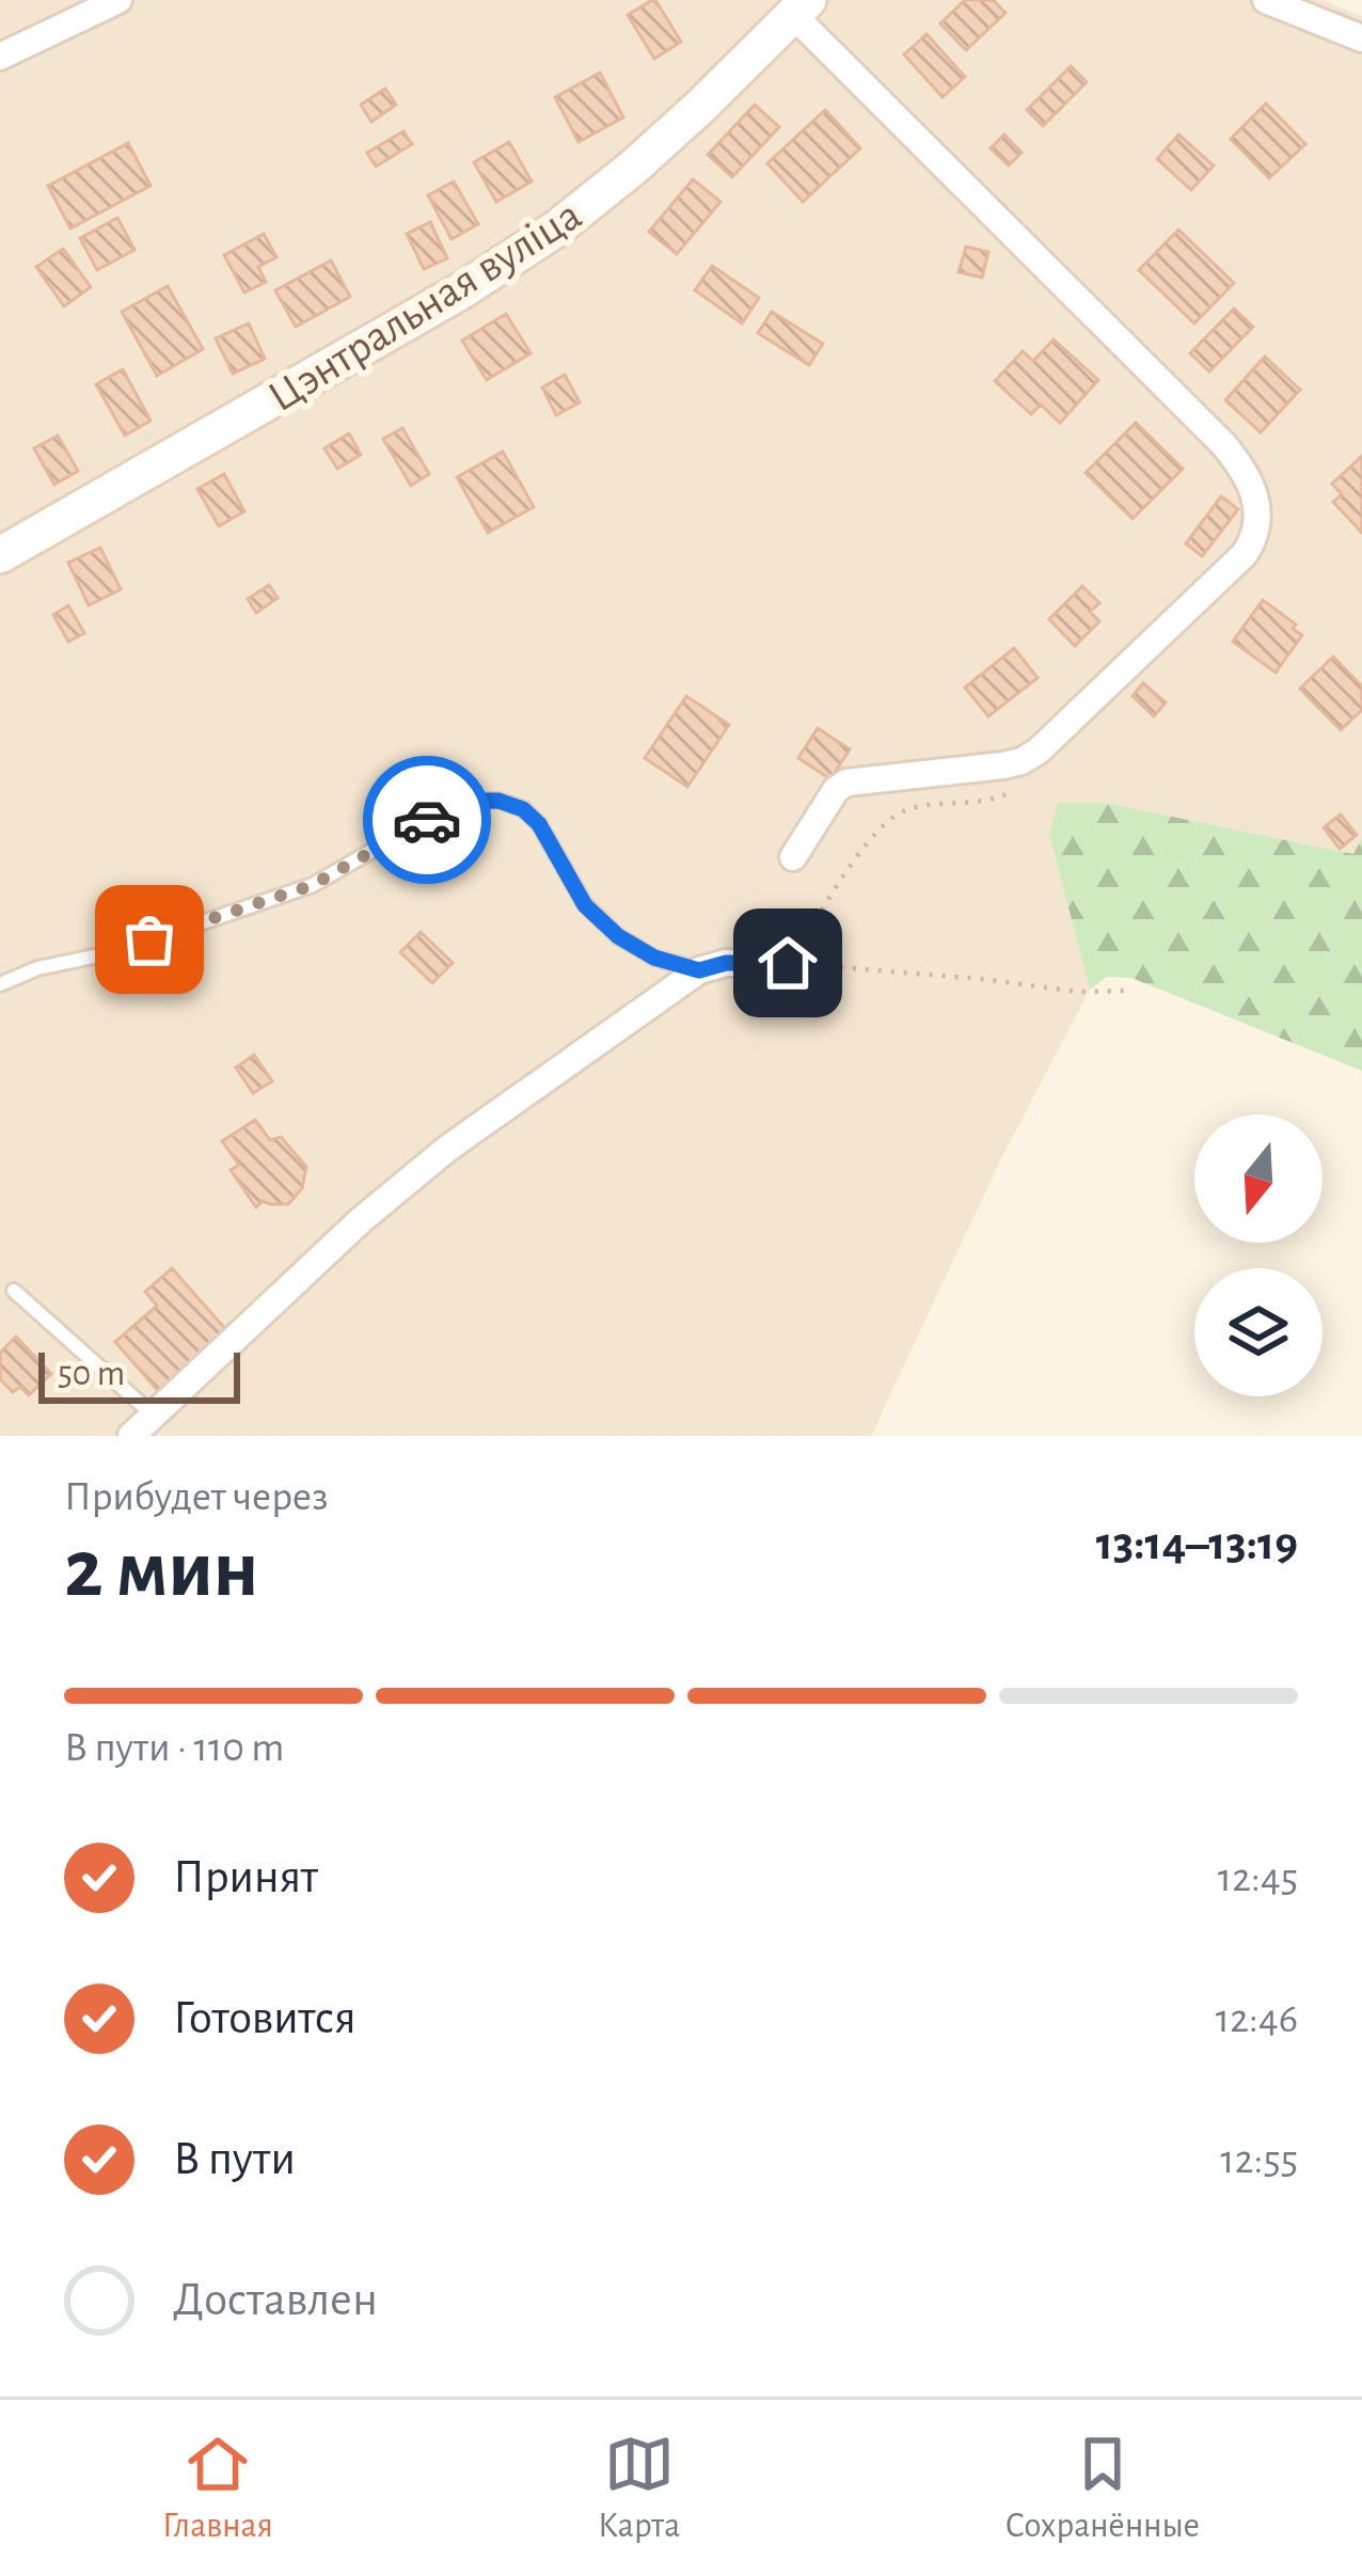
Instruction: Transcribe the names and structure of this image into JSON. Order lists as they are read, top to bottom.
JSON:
{
  "streets": {
    "street": ["Цэнтральная вуліца"]
  },
  "scale_bar": "50 m",
  "north": "bottom",
  "page": {
    "scale": "50 m",
    "heading": ["2 мин", "Прибудет через", "13:14–13:19"],
    "bar": "В пути · 110 m",
    "list": [
      ["Принят", "12:45"],
      ["Готовится", "12:46"],
      ["В пути", "12:55"],
      "Доставлен"
    ],
    "tabs": ["Главная", "Карта", "Сохранённые"]
  }
}
